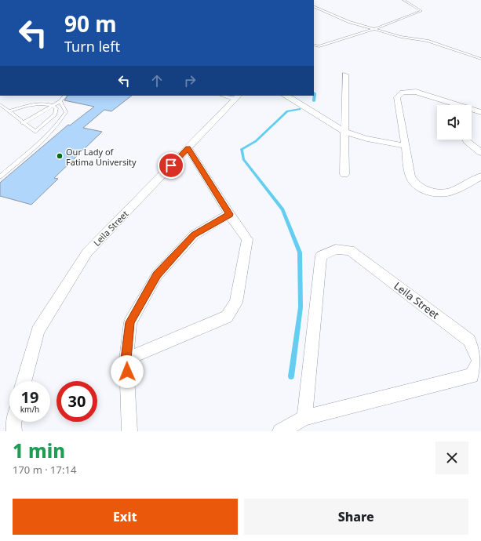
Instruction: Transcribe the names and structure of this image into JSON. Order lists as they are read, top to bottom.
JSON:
{
  "streets": {
    "street": ["Leila Street"]
  },
  "places": ["Our Lady of Fatima University"],
  "page": {
    "turn": ["90 m", "Turn left"],
    "speed": "19 km/h",
    "limit": "30",
    "heading": ["1 min", "170 m · 17:14"],
    "buttons": ["Exit", "Share"]
  }
}
